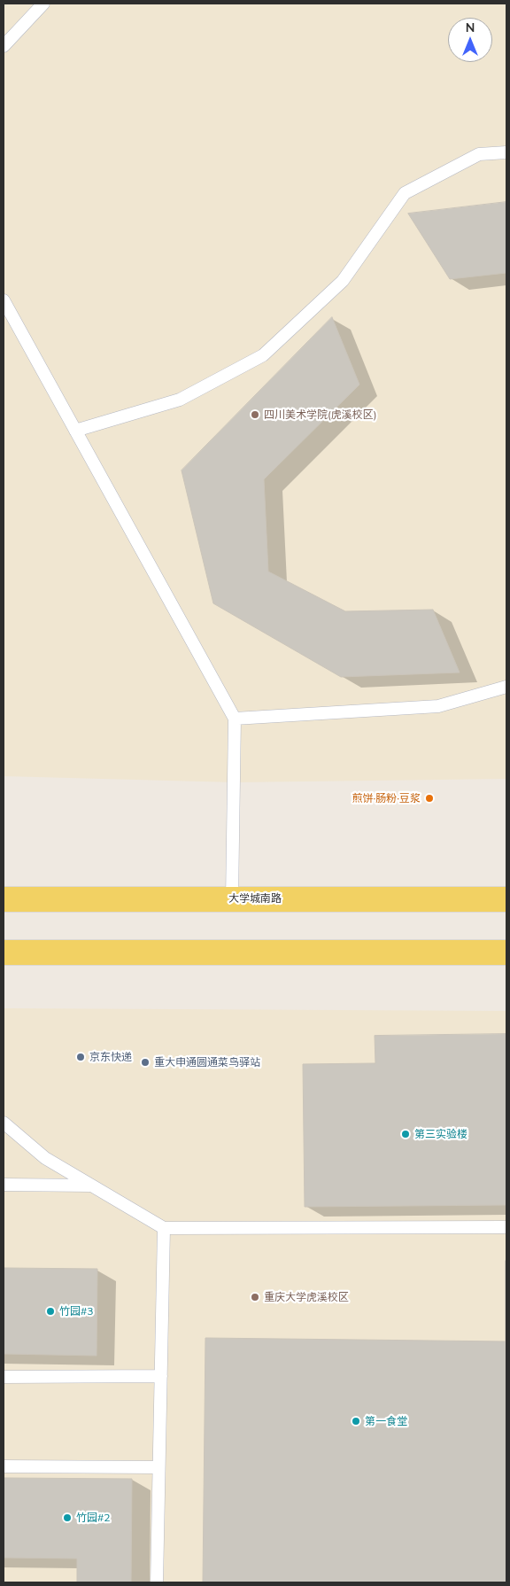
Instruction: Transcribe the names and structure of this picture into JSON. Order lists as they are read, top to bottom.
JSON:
{
  "streets": {
    "main road": ["大学城南路"]
  },
  "places": [
    "四川美术学院(虎溪校区)",
    "煎饼·肠粉·豆浆",
    "京东快递",
    "重大申通圆通菜鸟驿站",
    "第三实验楼",
    "重庆大学虎溪校区",
    "竹园#3",
    "第一食堂",
    "竹园#2"
  ],
  "north": "top"
}
